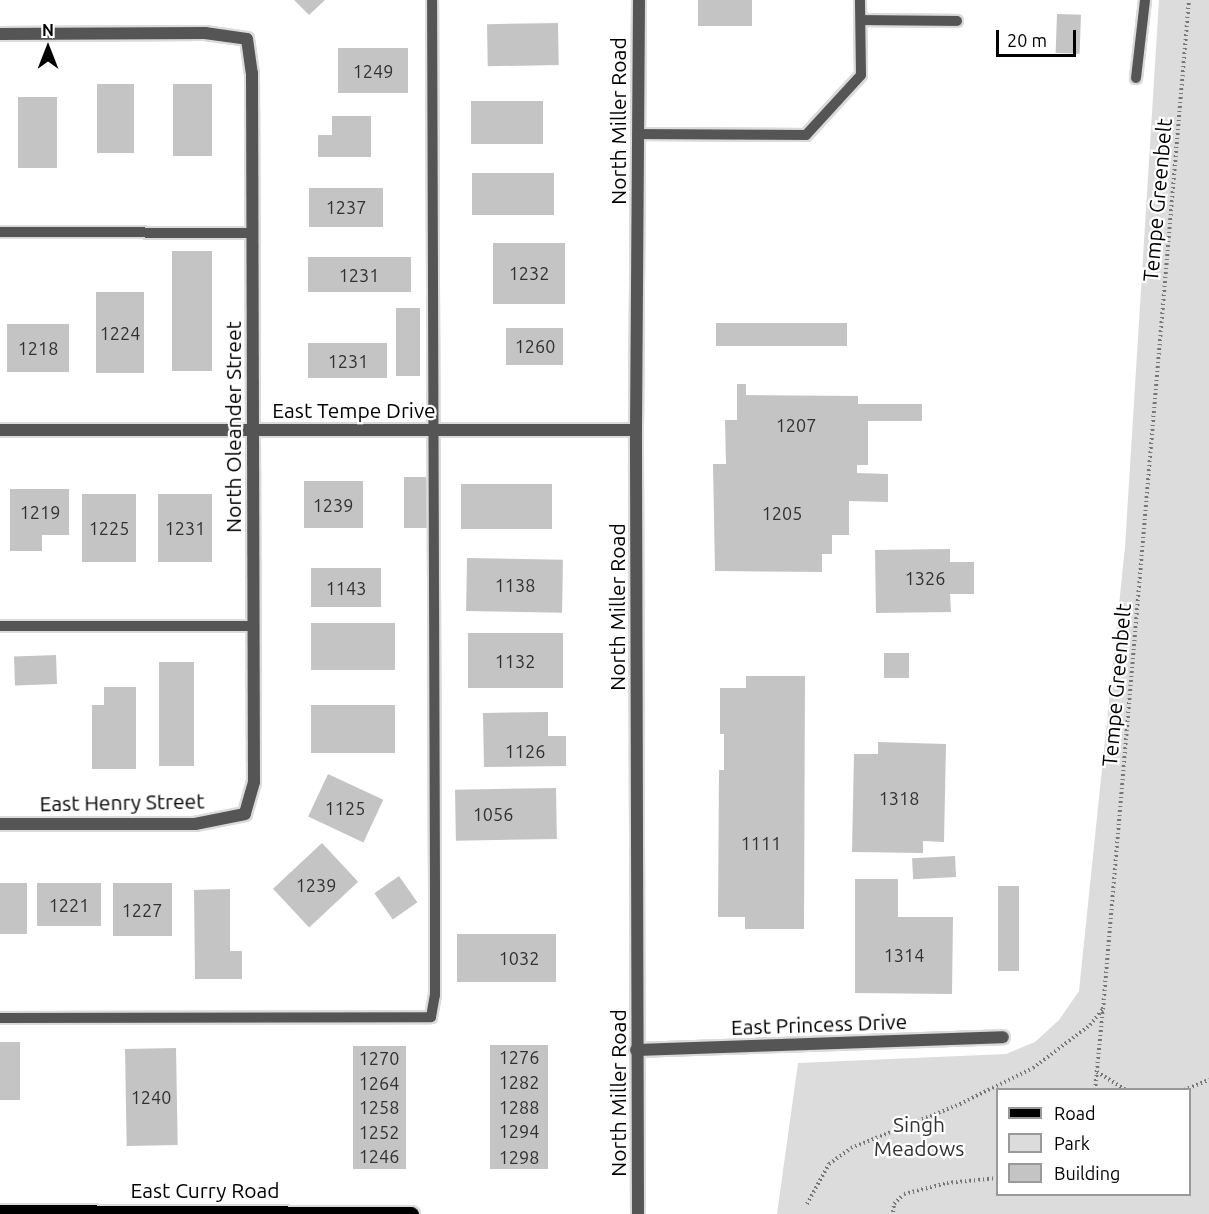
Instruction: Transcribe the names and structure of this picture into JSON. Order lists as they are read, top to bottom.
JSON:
{
  "streets": {
    "main road": ["East Curry Road"],
    "street": [
      "North Miller Road",
      "East Tempe Drive",
      "North Oleander Street",
      "East Henry Street",
      "East Princess Drive"
    ],
    "path": ["Tempe Greenbelt"]
  },
  "crossings": [
    ["North Miller Road", "East Tempe Drive"],
    ["North Miller Road", "East Princess Drive"],
    ["East Tempe Drive", "North Oleander Street"],
    ["North Oleander Street", "East Henry Street"]
  ],
  "parks": ["Singh Meadows"],
  "house_numbers": [
    "1249",
    "1237",
    "1232",
    "1231",
    "1224",
    "1260",
    "1218",
    "1231",
    "1207",
    "1239",
    "1219",
    "1205",
    "1225",
    "1231",
    "1326",
    "1138",
    "1143",
    "1132",
    "1126",
    "1318",
    "1125",
    "1056",
    "1111",
    "1239",
    "1221",
    "1227",
    "1314",
    "1032",
    "1276",
    "1270",
    "1282",
    "1264",
    "1240",
    "1258",
    "1288",
    "1294",
    "1252",
    "1246",
    "1298"
  ],
  "legend": ["Road", "Park", "Building"],
  "scale_bar": "20 m",
  "north": "top"
}
